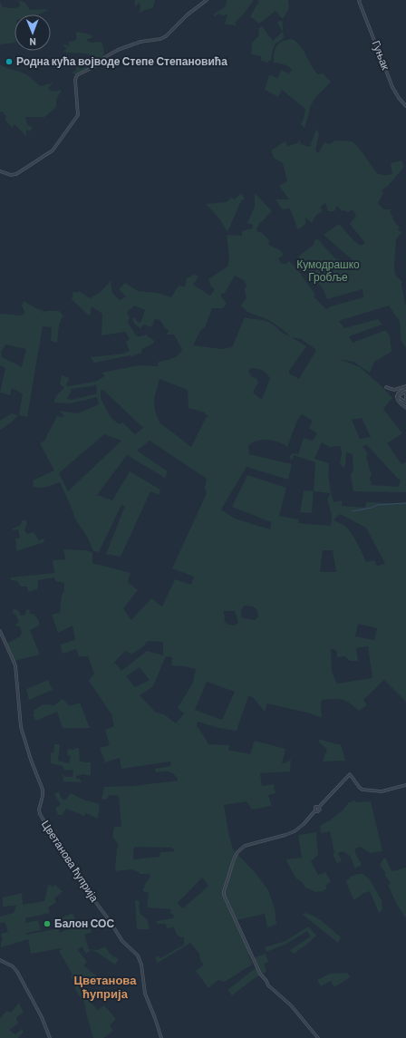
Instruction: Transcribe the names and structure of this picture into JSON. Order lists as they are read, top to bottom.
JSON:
{
  "streets": {
    "street": ["Гуњак", "Цветанова ћуприја"]
  },
  "districts": ["Цветанова ћуприја"],
  "parks": ["Кумодрашко Гробље"],
  "places": ["Родна кућа војводе Степе Степановића", "Балон СОС"],
  "north": "bottom"
}
